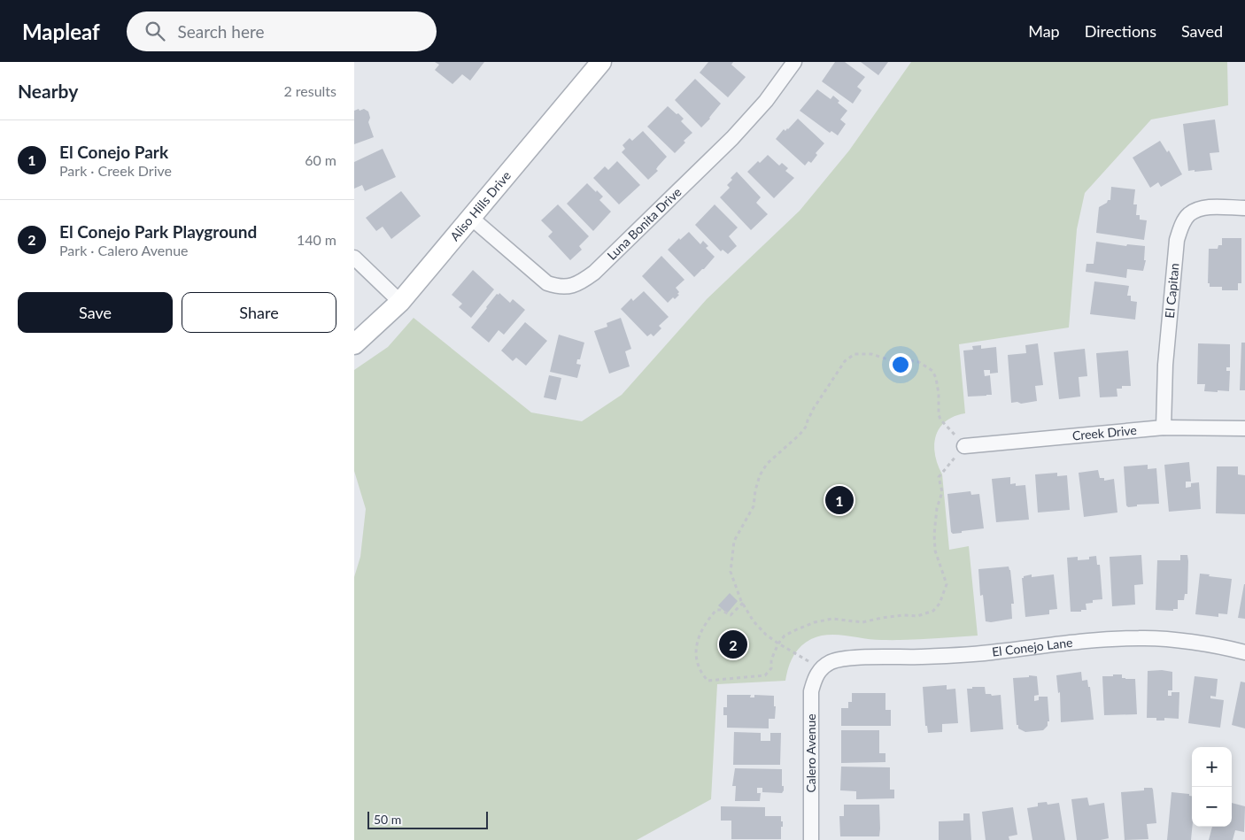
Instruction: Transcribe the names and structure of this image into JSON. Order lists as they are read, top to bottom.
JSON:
{
  "streets": {
    "street": [
      "Aliso Hills Drive",
      "Luna Bonita Drive",
      "El Capitan",
      "Creek Drive",
      "El Conejo Lane",
      "Calero Avenue"
    ]
  },
  "crossings": [
    ["Aliso Hills Drive", "Luna Bonita Drive"],
    ["El Capitan", "Creek Drive"],
    ["El Conejo Lane", "Calero Avenue"]
  ],
  "scale_bar": "50 m",
  "page": {
    "header": "Mapleaf",
    "search": "Search here",
    "nav": ["Map", "Directions", "Saved"],
    "heading": ["Nearby", "2 results"],
    "list": [
      {
        "mark": "1",
        "name": "El Conejo Park",
        "note": "Park · Creek Drive",
        "value": "60 m"
      },
      {
        "mark": "2",
        "name": "El Conejo Park Playground",
        "note": "Park · Calero Avenue",
        "value": "140 m"
      }
    ],
    "buttons": ["Save", "Share"],
    "pins": ["1", "2"],
    "map_buttons": ["+", "−"],
    "scale": "50 m"
  }
}
